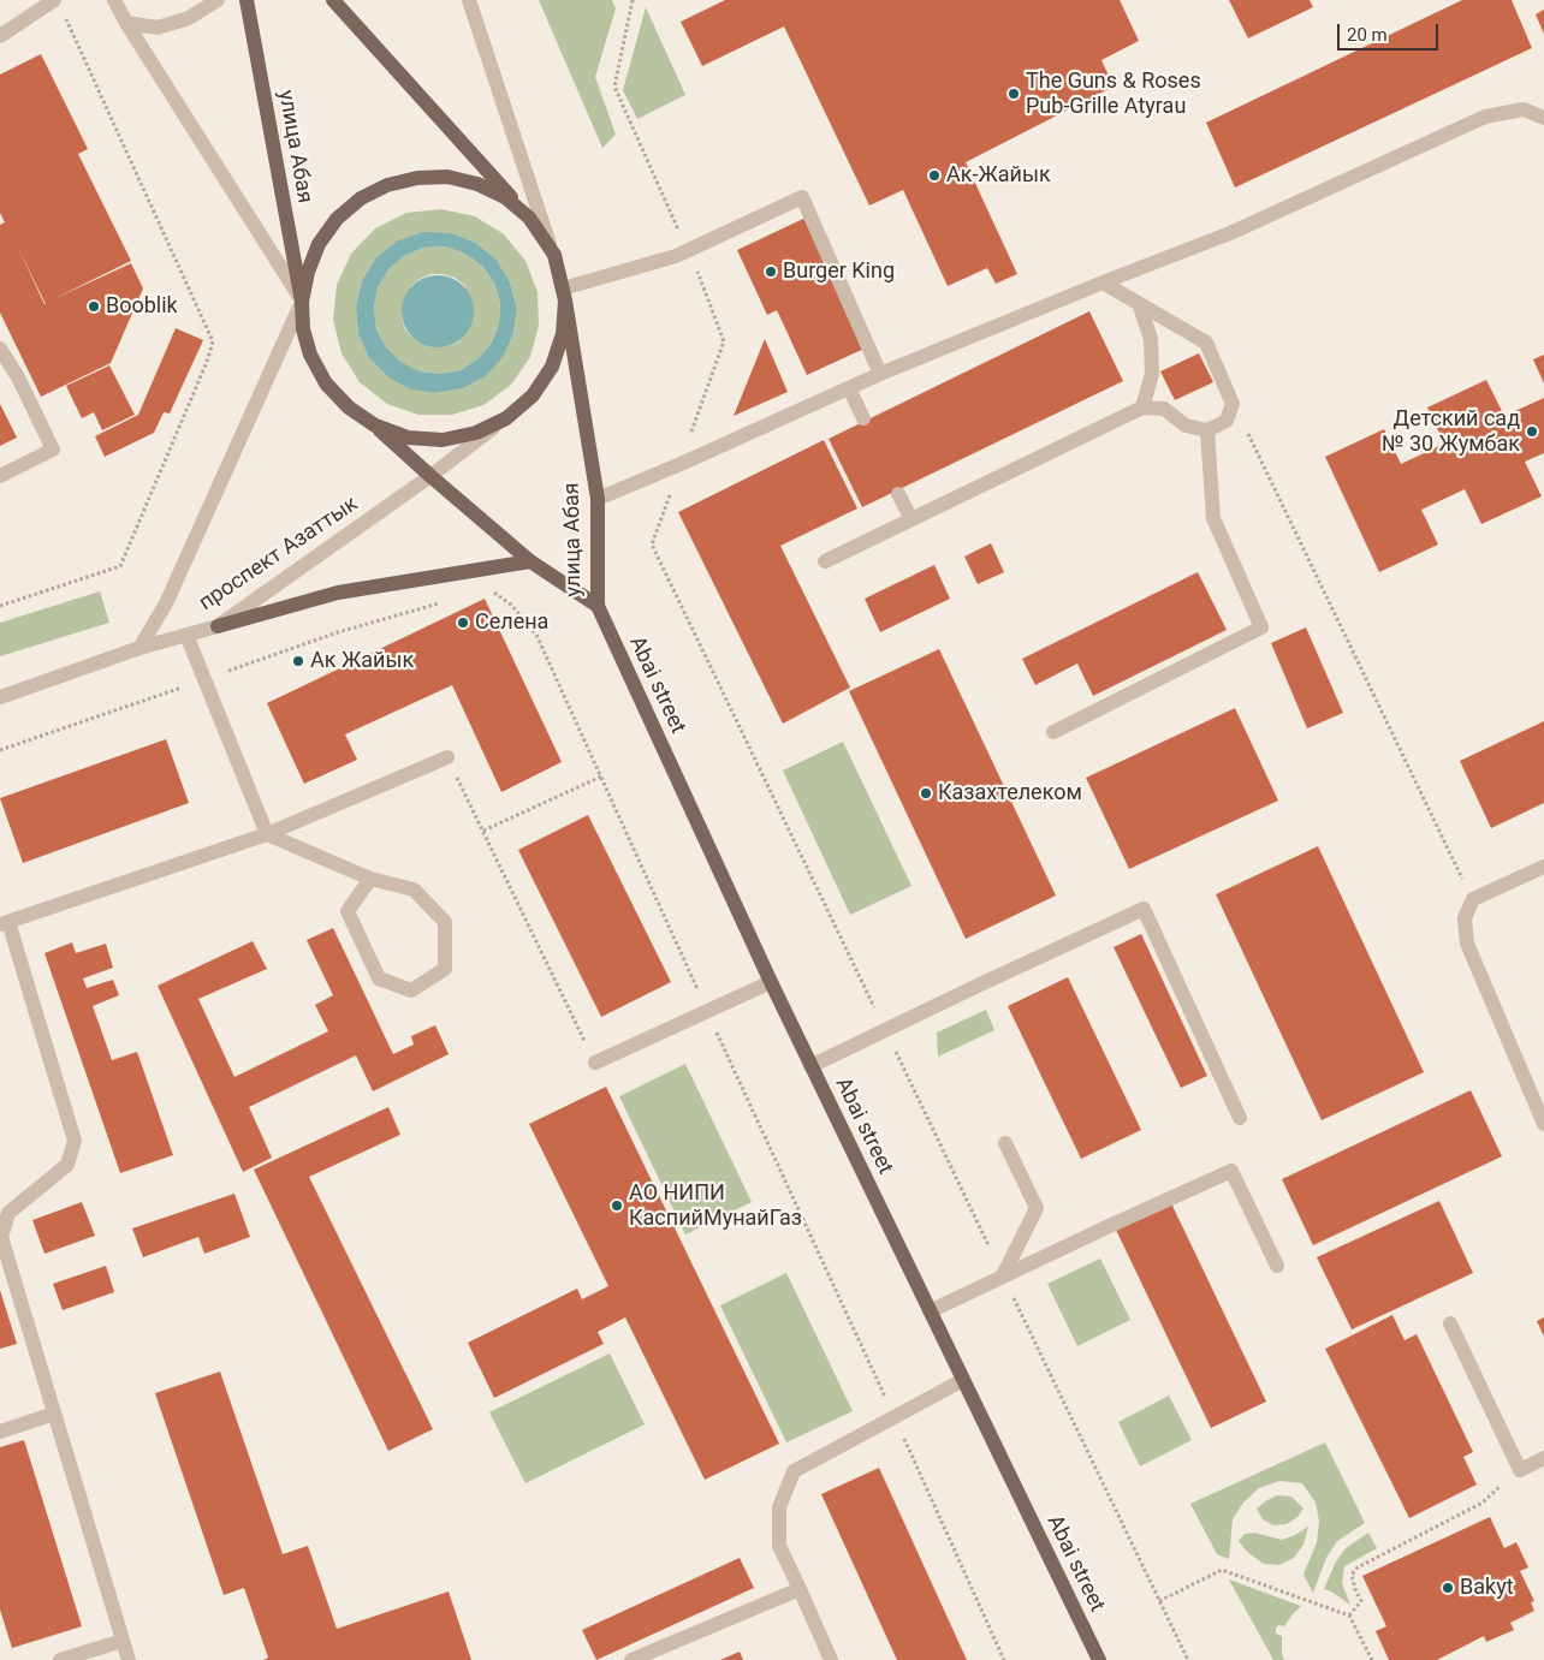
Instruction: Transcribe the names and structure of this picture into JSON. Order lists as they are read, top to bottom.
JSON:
{
  "streets": {
    "main road": ["улица Абая", "Abai street"],
    "street": ["проспект Азаттык"]
  },
  "crossings": [
    ["улица Абая", "проспект Азаттык"],
    ["улица Абая", "Abai street"]
  ],
  "places": [
    "The Guns & Roses Pub-Grille Atyrau",
    "Ак-Жайык",
    "Burger King",
    "Booblik",
    "Детский сад № 30 Жумбак",
    "Селена",
    "Ак Жайык",
    "Казахтелеком",
    "АО НИПИ КаспийМунайГаз",
    "Bakyt"
  ],
  "scale_bar": "20 m"
}
